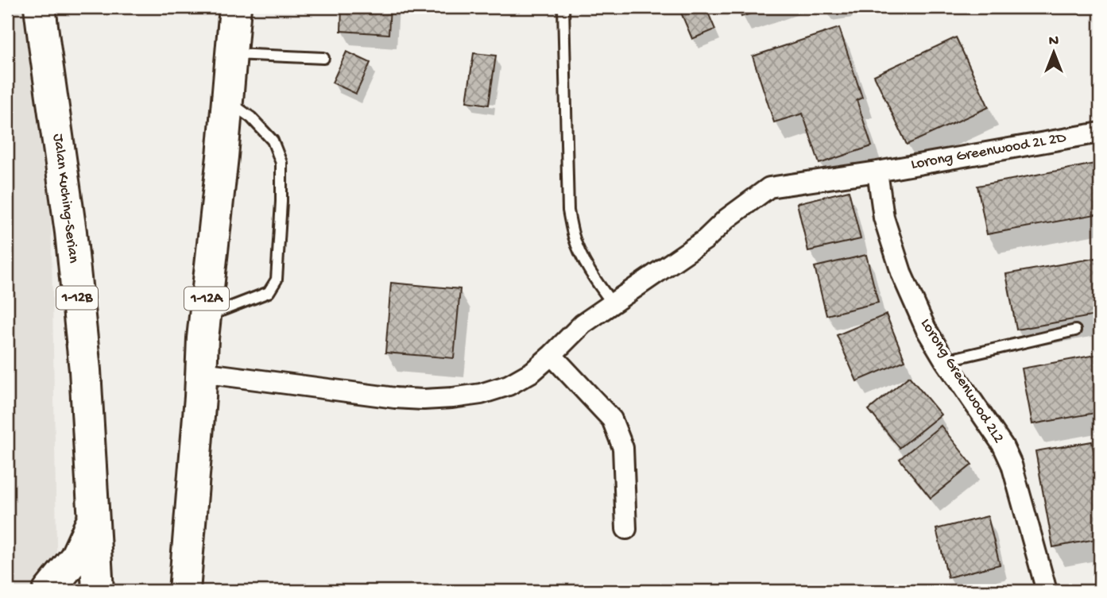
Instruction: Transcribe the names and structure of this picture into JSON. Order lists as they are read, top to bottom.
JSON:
{
  "streets": {
    "highway": ["Jalan Kuching-Serian", "1-12B", "1-12A"],
    "street": ["Lorong Greenwood 2L 2D", "Lorong Greenwood 2L2"]
  },
  "crossings": [
    ["Lorong Greenwood 2L 2D", "1-12A"],
    ["Lorong Greenwood 2L 2D", "Lorong Greenwood 2L2"]
  ],
  "north": "top"
}
